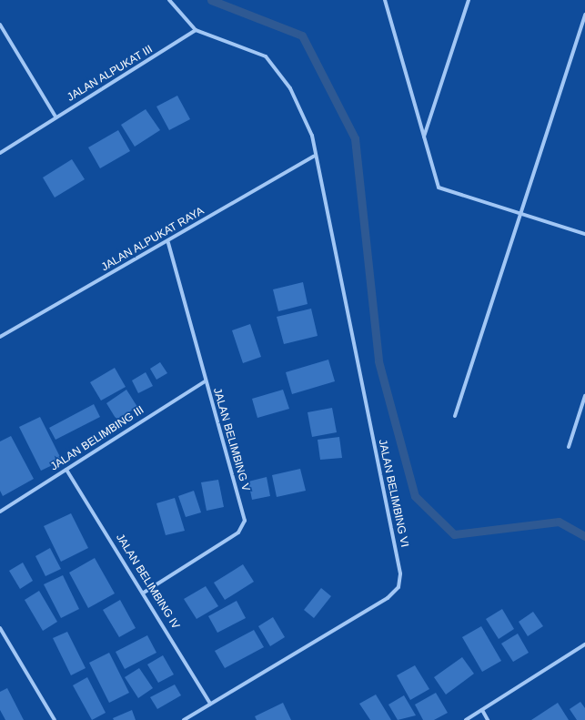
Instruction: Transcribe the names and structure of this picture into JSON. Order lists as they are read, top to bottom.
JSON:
{
  "streets": {
    "street": [
      "JALAN ALPUKAT III",
      "JALAN ALPUKAT RAYA",
      "JALAN BELIMBING III",
      "JALAN BELIMBING V",
      "JALAN BELIMBING VI",
      "JALAN BELIMBING IV"
    ]
  },
  "crossings": [
    ["JALAN ALPUKAT III", "JALAN BELIMBING VI"],
    ["JALAN ALPUKAT RAYA", "JALAN BELIMBING V"],
    ["JALAN ALPUKAT RAYA", "JALAN BELIMBING VI"],
    ["JALAN BELIMBING III", "JALAN BELIMBING V"],
    ["JALAN BELIMBING III", "JALAN BELIMBING IV"],
    ["JALAN BELIMBING V", "JALAN BELIMBING IV"],
    ["JALAN BELIMBING VI", "JALAN BELIMBING IV"]
  ]
}
